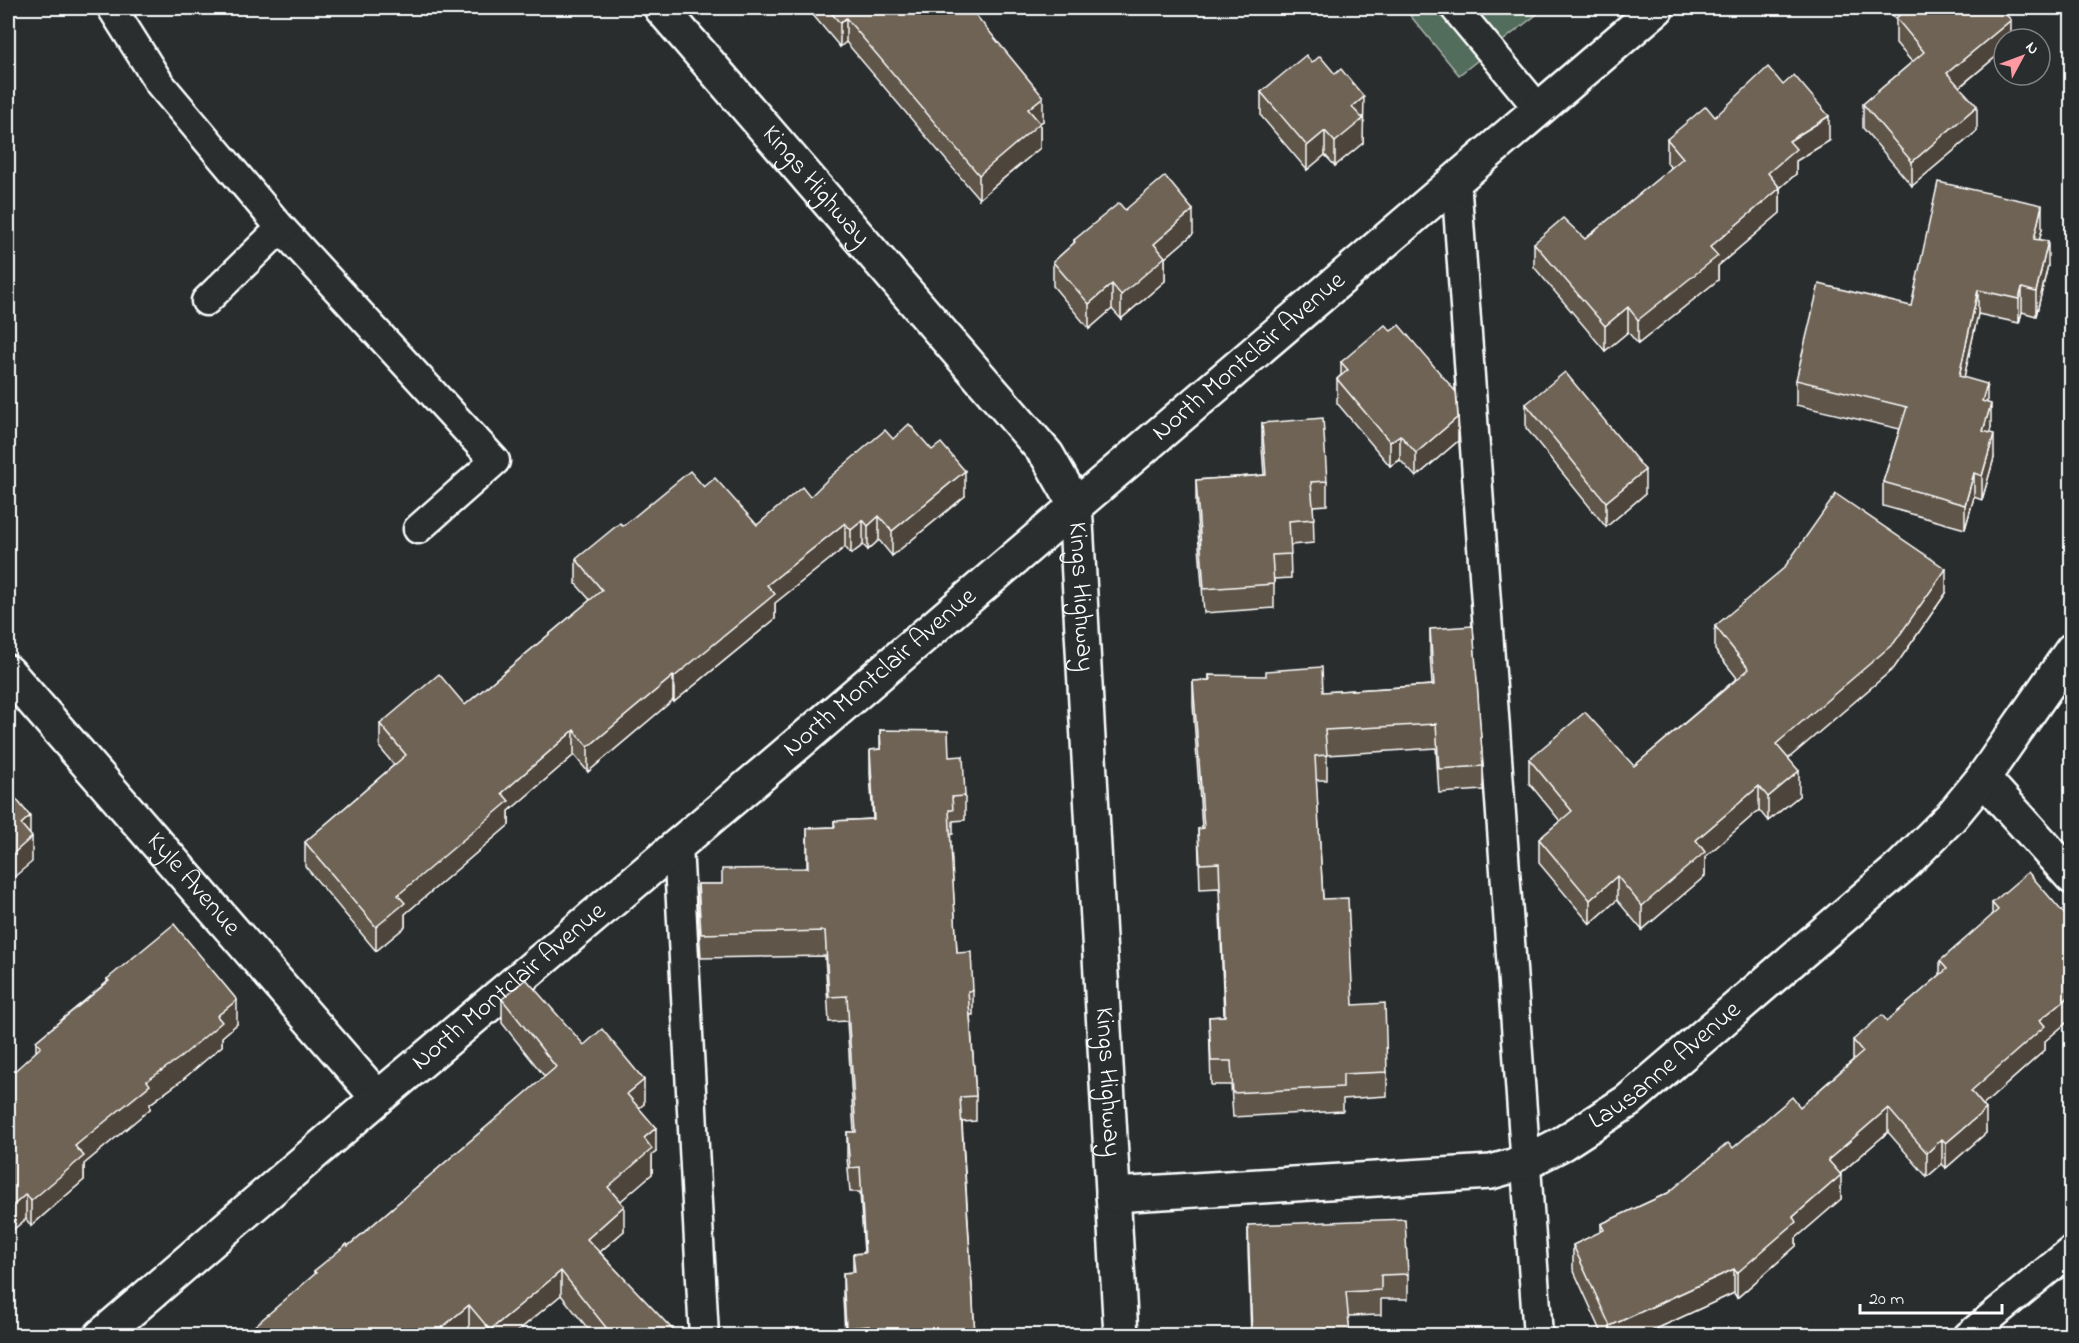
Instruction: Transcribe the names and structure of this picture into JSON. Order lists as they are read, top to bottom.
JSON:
{
  "streets": {
    "street": [
      "Kings Highway",
      "North Montclair Avenue",
      "Kyle Avenue",
      "Lausanne Avenue"
    ]
  },
  "crossings": [
    ["Kings Highway", "North Montclair Avenue"],
    ["Kings Highway", "Lausanne Avenue"],
    ["North Montclair Avenue", "Kyle Avenue"]
  ],
  "scale_bar": "20 m",
  "north": "top right"
}
